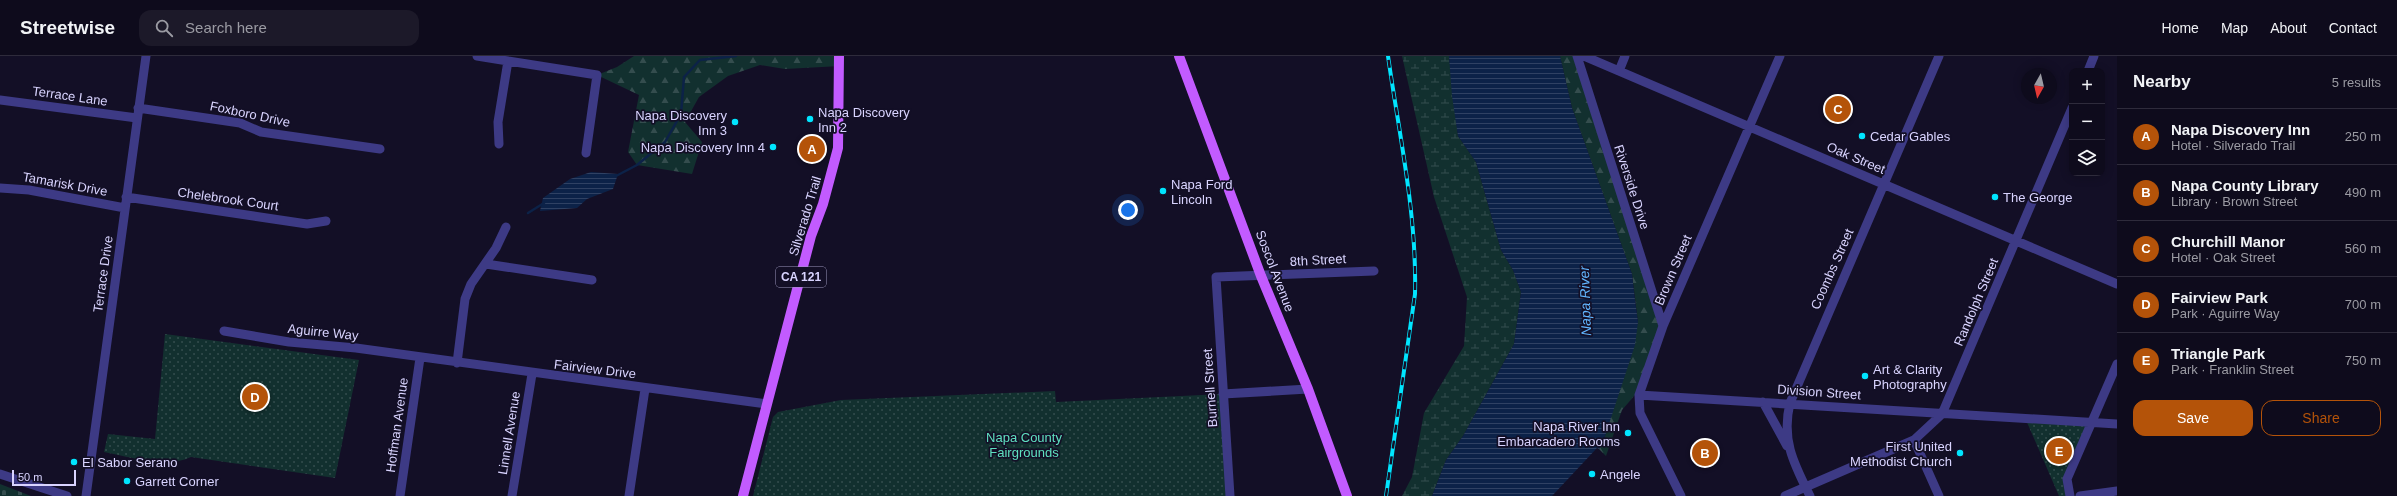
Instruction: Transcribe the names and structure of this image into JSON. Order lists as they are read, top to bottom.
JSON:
{
  "streets": {
    "main road": ["Silverado Trail", "Soscol Avenue", "CA 121"],
    "street": [
      "Terrace Lane",
      "Foxboro Drive",
      "Oak Street",
      "Tamarisk Drive",
      "Riverside Drive",
      "Chelebrook Court",
      "8th Street",
      "Coombs Street",
      "Brown Street",
      "Terrace Drive",
      "Randolph Street",
      "Aguirre Way",
      "Fairview Drive",
      "Burnell Street",
      "Division Street",
      "Hoffman Avenue",
      "Linnell Avenue"
    ]
  },
  "crossings": [
    ["Terrace Lane", "Terrace Drive"],
    ["Foxboro Drive", "Terrace Drive"],
    ["Oak Street", "Coombs Street"],
    ["Oak Street", "Brown Street"],
    ["Oak Street", "Randolph Street"],
    ["Tamarisk Drive", "Terrace Drive"],
    ["Riverside Drive", "Brown Street"],
    ["Chelebrook Court", "Terrace Drive"],
    ["Silverado Trail", "Fairview Drive"],
    ["8th Street", "Soscol Avenue"],
    ["8th Street", "Burnell Street"],
    ["Coombs Street", "Randolph Street"],
    ["Coombs Street", "Division Street"],
    ["Brown Street", "Division Street"],
    ["Randolph Street", "Division Street"],
    ["Aguirre Way", "Fairview Drive"],
    ["Aguirre Way", "Hoffman Avenue"],
    ["Fairview Drive", "Hoffman Avenue"],
    ["Fairview Drive", "Linnell Avenue"]
  ],
  "water": ["Napa River"],
  "parks": ["Napa County Fairgrounds"],
  "places": [
    "Napa Discovery Inn 2",
    "Napa Discovery Inn 3",
    "Cedar Gables",
    "Napa Discovery Inn 4",
    "Napa Ford Lincoln",
    "The George",
    "Art & Clarity Photography",
    "Napa River Inn Embarcadero Rooms",
    "First United Methodist Church",
    "El Sabor Serano",
    "Angele",
    "Garrett Corner"
  ],
  "scale_bar": "50 m",
  "north": "bottom",
  "page": {
    "header": "Streetwise",
    "search": "Search here",
    "nav": [
      "Home",
      "Map",
      "About",
      "Contact"
    ],
    "heading": ["Nearby", "5 results"],
    "map_buttons": ["+", "−"],
    "pins": [
      "C",
      "A",
      "D",
      "E",
      "B"
    ],
    "list": [
      {
        "mark": "A",
        "name": "Napa Discovery Inn",
        "note": "Hotel · Silverado Trail",
        "value": "250 m"
      },
      {
        "mark": "B",
        "name": "Napa County Library",
        "note": "Library · Brown Street",
        "value": "490 m"
      },
      {
        "mark": "C",
        "name": "Churchill Manor",
        "note": "Hotel · Oak Street",
        "value": "560 m"
      },
      {
        "mark": "D",
        "name": "Fairview Park",
        "note": "Park · Aguirre Way",
        "value": "700 m"
      },
      {
        "mark": "E",
        "name": "Triangle Park",
        "note": "Park · Franklin Street",
        "value": "750 m"
      }
    ],
    "buttons": ["Save", "Share"],
    "scale": "50 m"
  }
}
